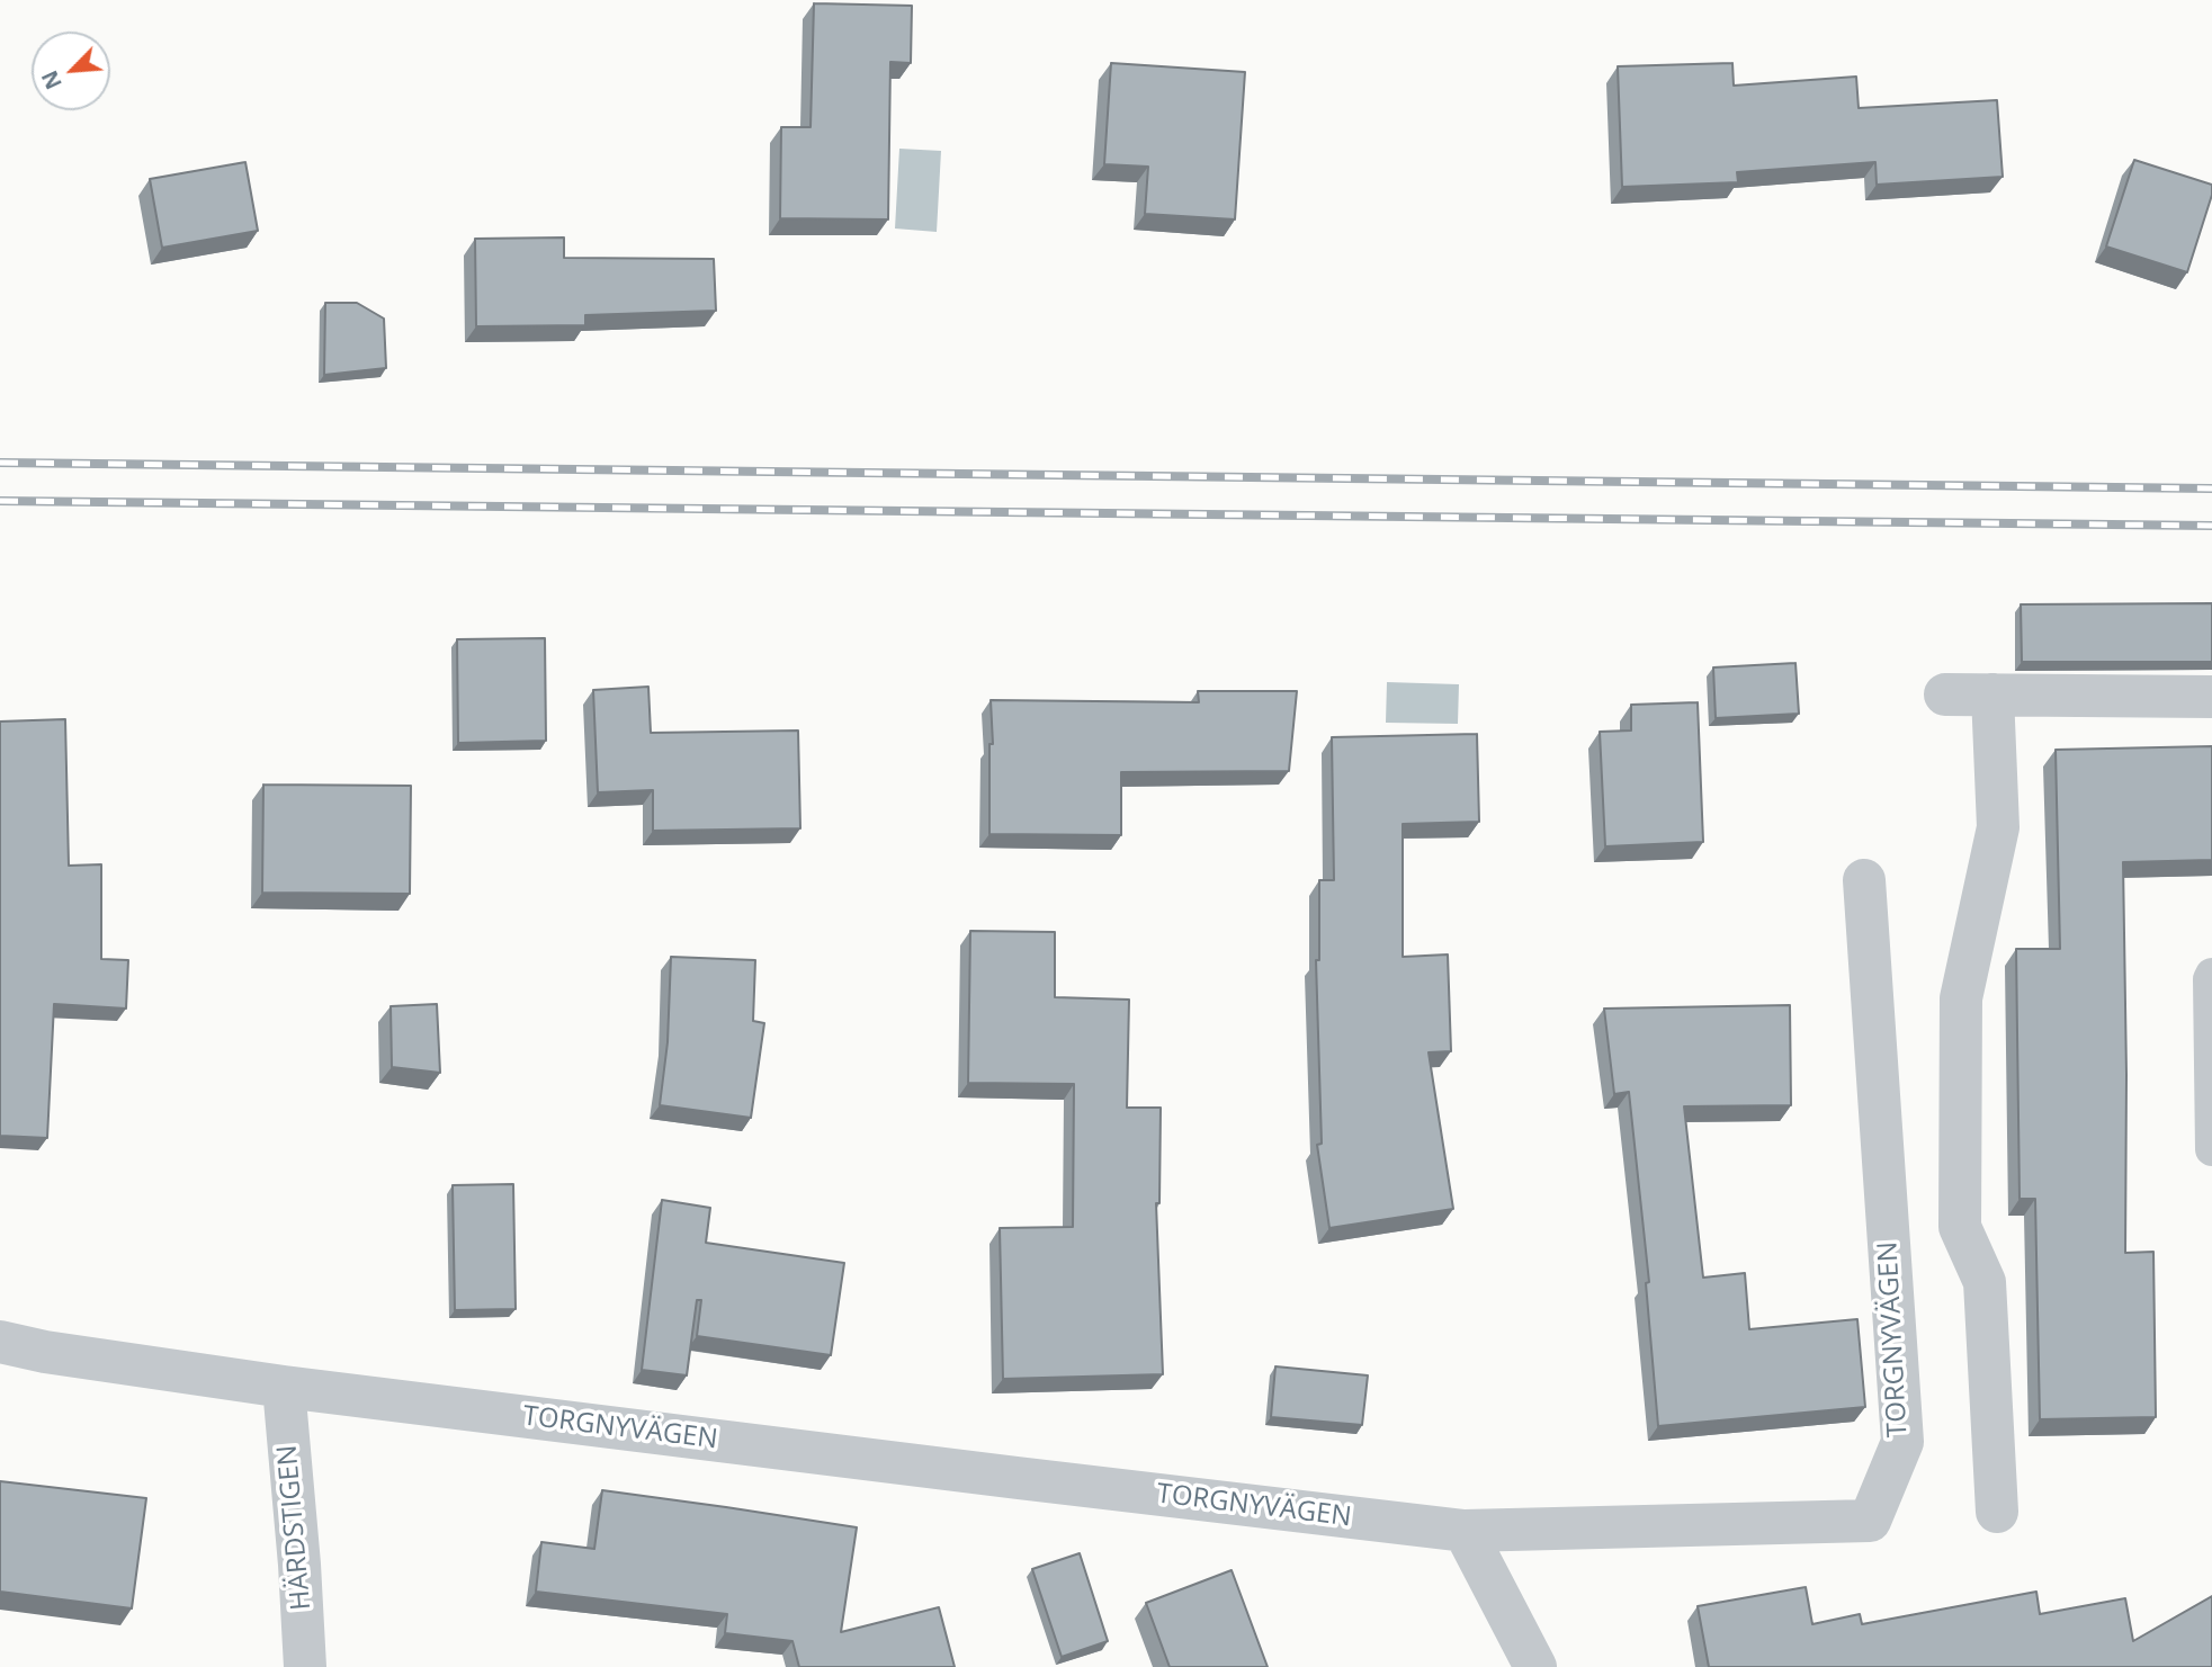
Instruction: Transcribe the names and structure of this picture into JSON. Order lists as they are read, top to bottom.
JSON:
{
  "streets": {
    "street": ["TORGNYVÄGEN", "HÄRDSTIGEN"]
  },
  "crossings": [
    ["TORGNYVÄGEN", "HÄRDSTIGEN"]
  ],
  "north": "bottom left"
}
